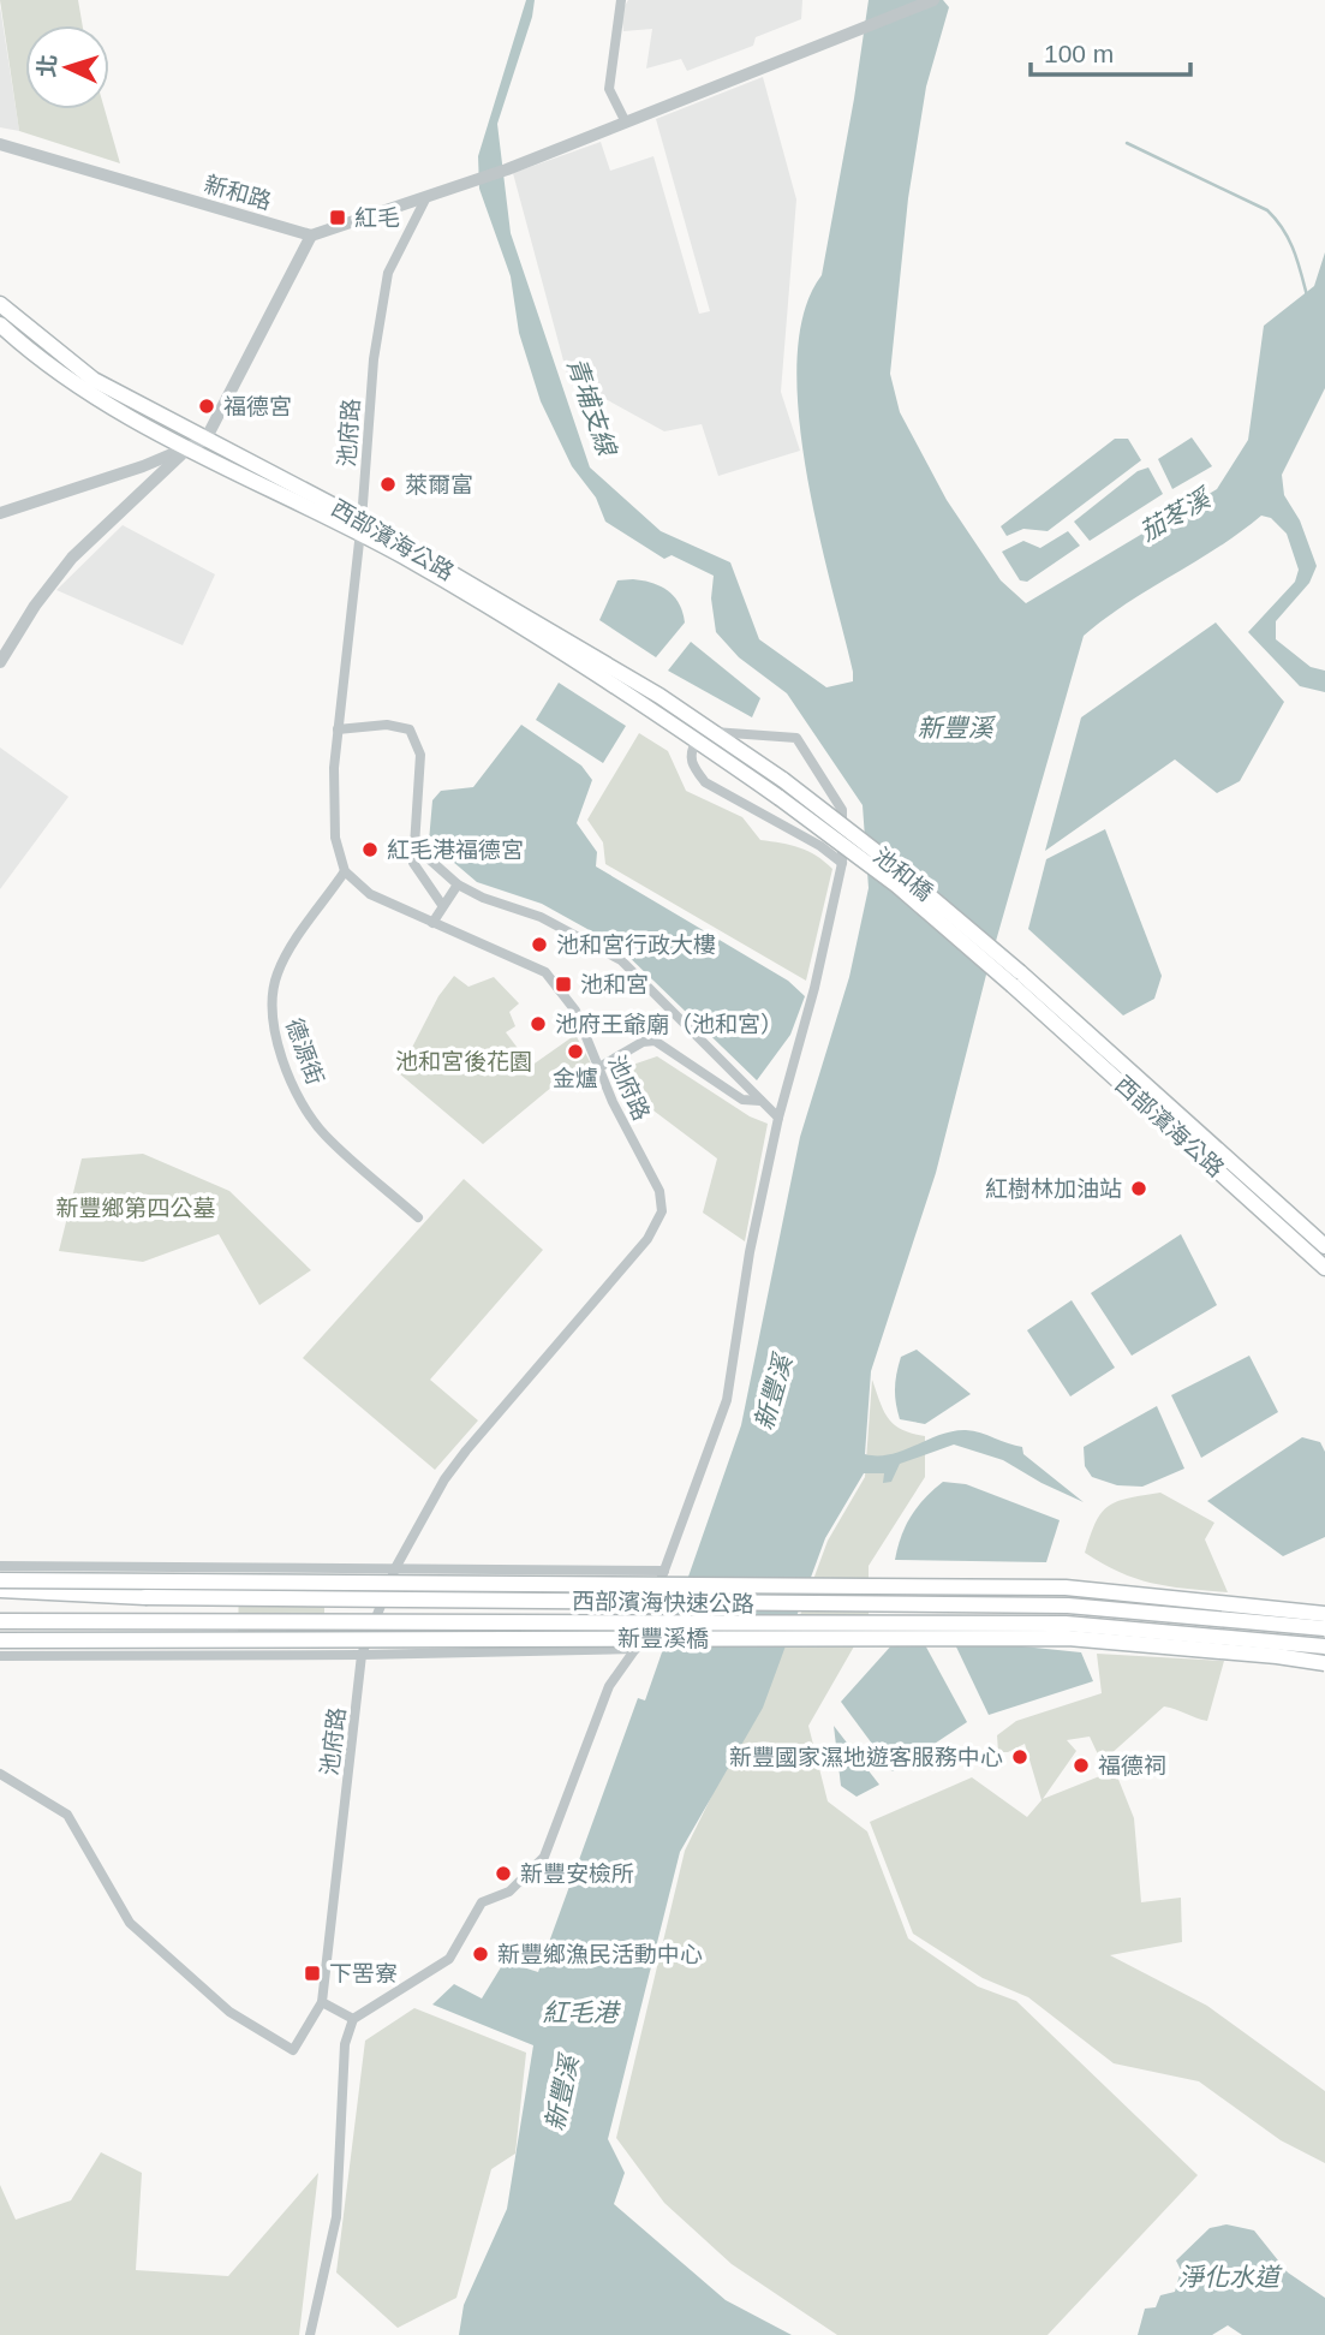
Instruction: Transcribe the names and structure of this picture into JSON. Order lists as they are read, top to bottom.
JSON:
{
  "streets": {
    "main road": [
      "西部濱海公路",
      "池和橋",
      "西部濱海快速公路",
      "新豐溪橋"
    ],
    "street": ["新和路", "池府路", "德源街"]
  },
  "crossings": [
    ["池府路", "西部濱海公路"],
    ["池府路", "德源街"],
    ["西部濱海公路", "池和橋"]
  ],
  "water": [
    "青埔支線",
    "茄苳溪",
    "新豐溪",
    "紅毛港",
    "淨化水道"
  ],
  "parks": ["池和宮後花園", "新豐鄉第四公墓"],
  "places": {
    "transit": ["紅毛", "池和宮", "下罟寮"],
    "other": [
      "福德宮",
      "萊爾富",
      "紅毛港福德宮",
      "池和宮行政大樓",
      "池府王爺廟（池和宮）",
      "金爐",
      "紅樹林加油站",
      "新豐國家濕地遊客服務中心",
      "福德祠",
      "新豐安檢所",
      "新豐鄉漁民活動中心"
    ]
  },
  "scale_bar": "100 m",
  "north": "left"
}
